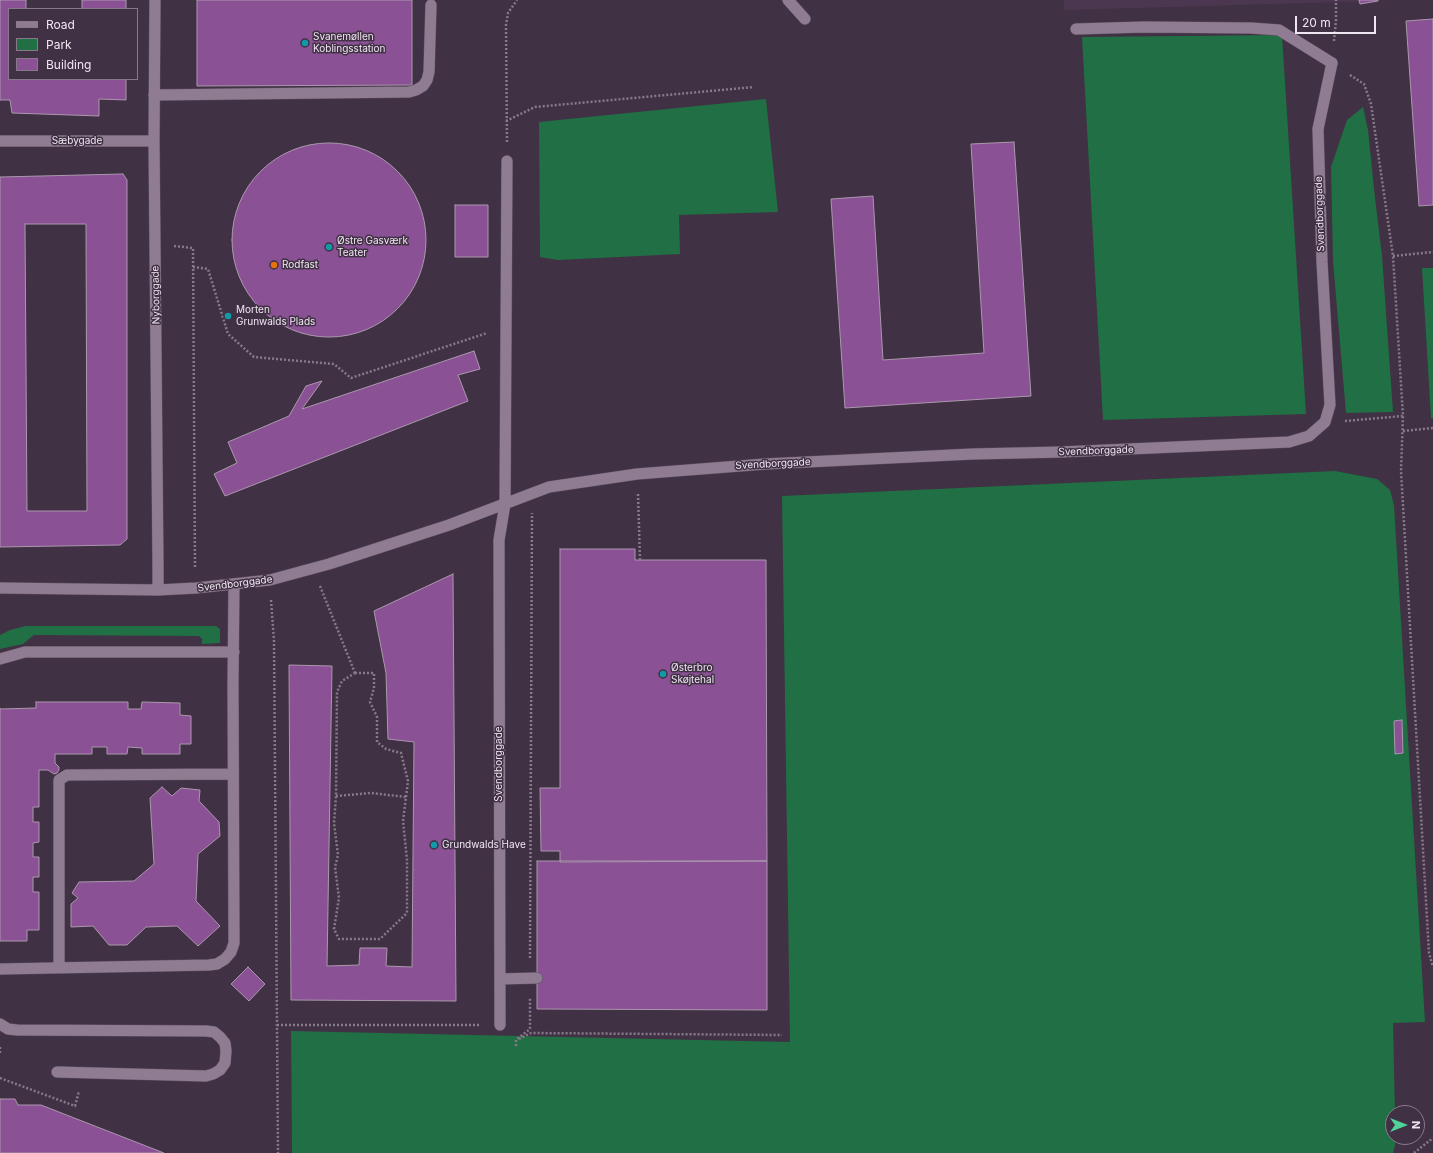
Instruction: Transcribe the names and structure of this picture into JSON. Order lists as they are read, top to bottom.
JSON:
{
  "streets": {
    "street": ["Sæbygade", "Svendborggade", "Nyborggade"]
  },
  "crossings": [
    ["Sæbygade", "Nyborggade"],
    ["Svendborggade", "Nyborggade"]
  ],
  "places": [
    "Svanemøllen Koblingsstation",
    "Østre Gasværk Teater",
    "Rodfast",
    "Morten Grunwalds Plads",
    "Østerbro Skøjtehal",
    "Grundwalds Have"
  ],
  "legend": ["Road", "Park", "Building"],
  "scale_bar": "20 m",
  "north": "right"
}
